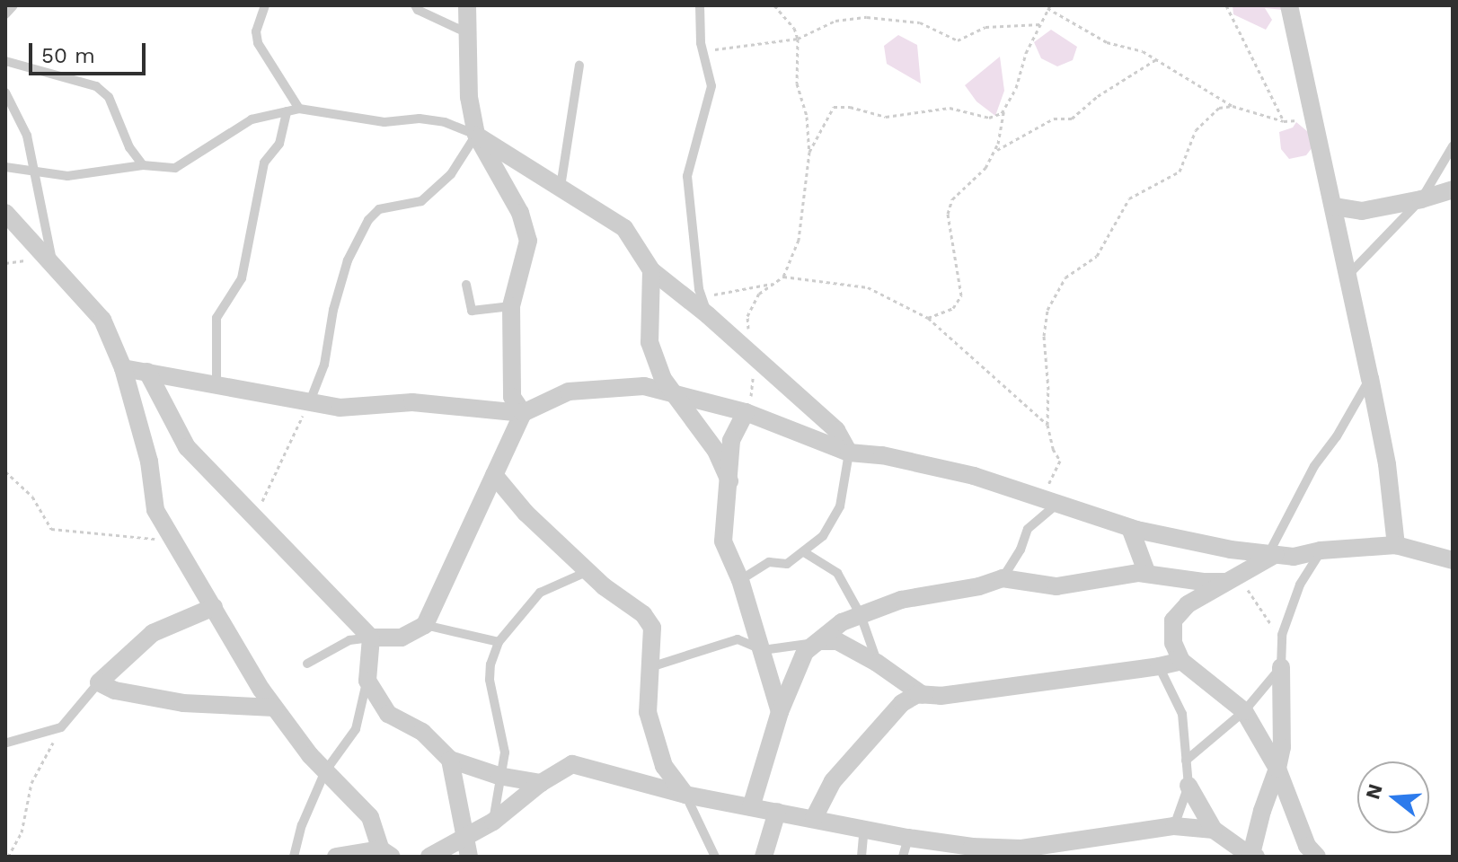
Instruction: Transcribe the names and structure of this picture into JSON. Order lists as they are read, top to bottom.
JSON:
{
  "scale_bar": "50 m",
  "north": "left"
}
